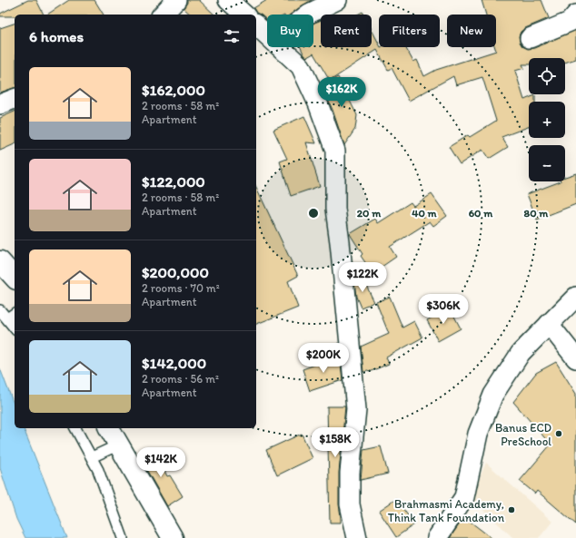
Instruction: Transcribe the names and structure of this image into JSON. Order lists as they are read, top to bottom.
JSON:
{
  "places": ["Banus ECD PreSchool", "Brahmasmi Academy, Think Tank Foundation"],
  "page": {
    "chip": [
      "Buy",
      "Rent",
      "Filters",
      "New"
    ],
    "heading": "6 homes",
    "map_buttons": ["+", "−"],
    "list": [
      {
        "name": "$162,000",
        "note": "2 rooms · 58 m² · Apartment"
      },
      {
        "name": "$122,000",
        "note": "2 rooms · 58 m² · Apartment"
      },
      {
        "name": "$200,000",
        "note": "2 rooms · 70 m² · Apartment"
      },
      {
        "name": "$142,000",
        "note": "2 rooms · 56 m² · Apartment"
      }
    ],
    "price": [
      "$162K",
      "$122K",
      "$306K",
      "$200K",
      "$158K",
      "$142K"
    ]
  },
  "rings": [
    "20 m",
    "40 m",
    "60 m",
    "80 m"
  ]
}
